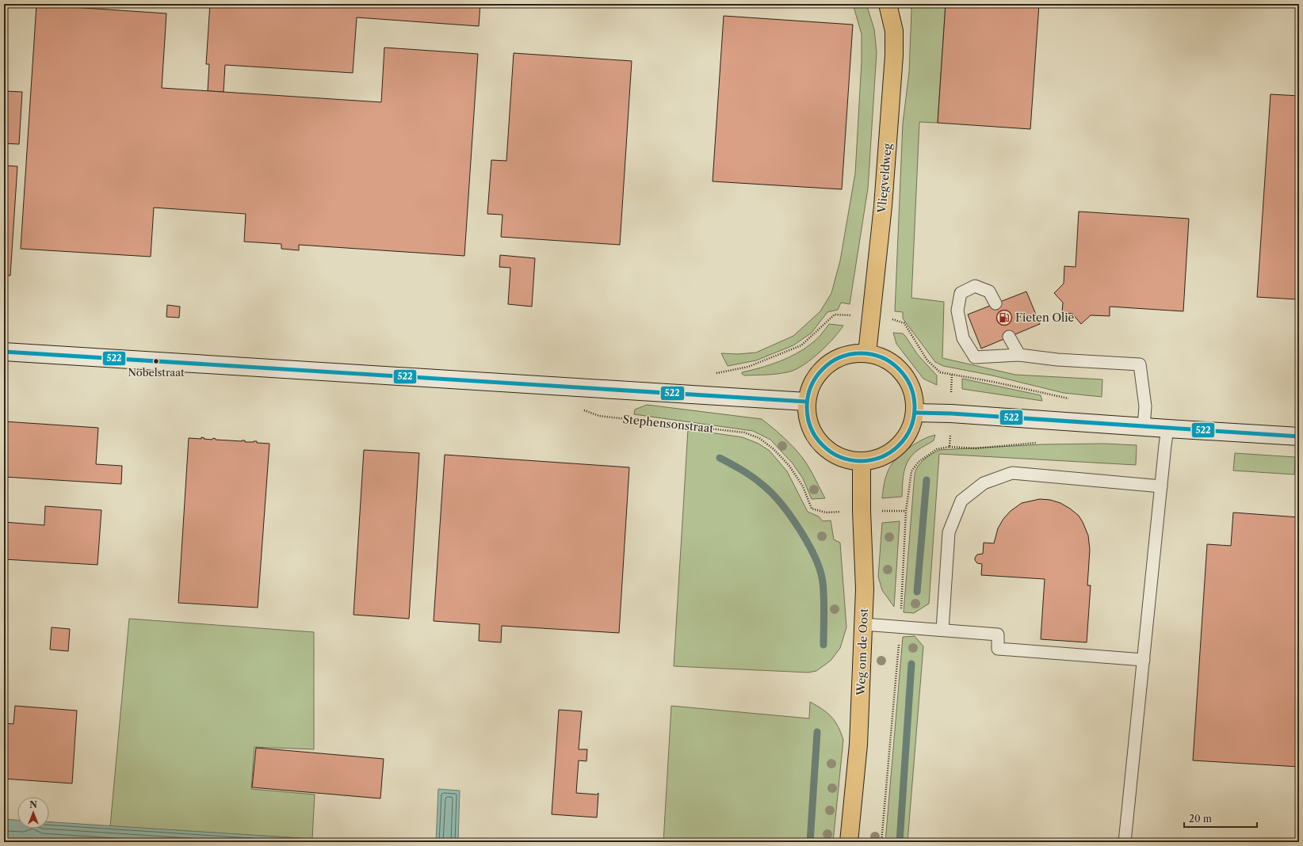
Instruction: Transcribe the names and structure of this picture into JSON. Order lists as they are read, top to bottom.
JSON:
{
  "streets": {
    "main road": ["Vliegveldweg", "Weg om de Oost"],
    "path": ["Stephensonstraat"]
  },
  "crossings": [
    ["Vliegveldweg", "Weg om de Oost"],
    ["Stephensonstraat", "Weg om de Oost"]
  ],
  "places": {
    "fuel station": ["Fieten Olie"],
    "other": ["Nobelstraat"]
  },
  "lines": ["transit line 522"],
  "scale_bar": "20 m",
  "north": "top"
}
